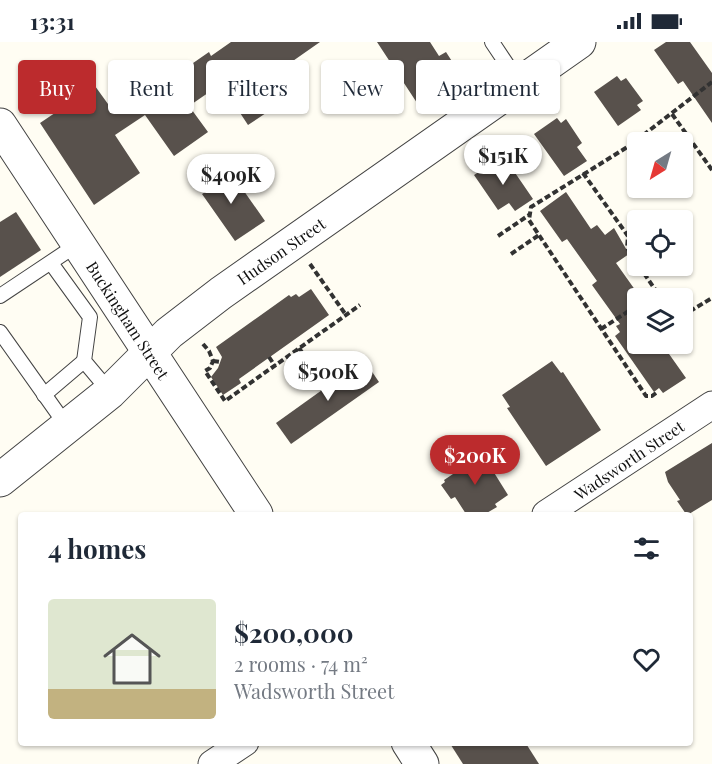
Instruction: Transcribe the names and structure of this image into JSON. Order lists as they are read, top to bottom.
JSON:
{
  "streets": {
    "street": ["Hudson Street", "Buckingham Street", "Wadsworth Street"]
  },
  "crossings": [
    ["Hudson Street", "Buckingham Street"]
  ],
  "north": "bottom left",
  "page": {
    "status": "13:31",
    "chip": [
      "Buy",
      "Rent",
      "Filters",
      "New",
      "Apartment"
    ],
    "price": [
      "$151K",
      "$409K",
      "$500K",
      "$200K"
    ],
    "heading": "4 homes",
    "list": [
      {
        "name": "$200,000",
        "note": "2 rooms · 74 m² · Wadsworth Street"
      }
    ]
  }
}
